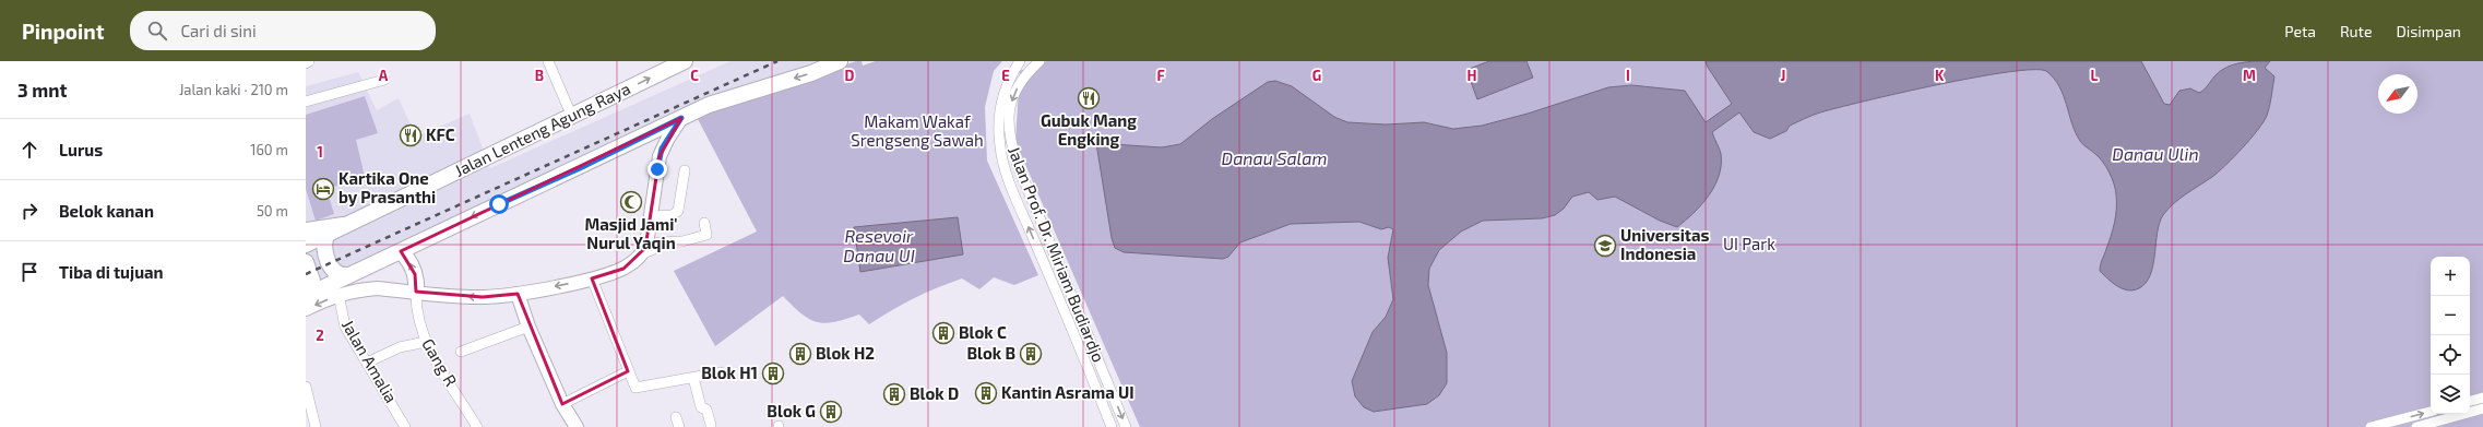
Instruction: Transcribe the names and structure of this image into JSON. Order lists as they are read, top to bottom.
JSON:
{
  "streets": {
    "main road": ["Jalan Lenteng Agung Raya"],
    "street": ["Jalan Prof. Dr. Miriam Budiardjo", "Jalan Amalia", "Gang R"]
  },
  "water": ["Danau Ulin", "Danau Salam", "Resevoir Danau UI"],
  "parks": ["Makam Wakaf Srengseng Sawah", "UI Park"],
  "places": {
    "restaurant": ["Gubuk Mang Engking", "KFC"],
    "hotel": ["Kartika One by Prasanthi"],
    "mosque": ["Masjid Jami' Nurul Yaqin"],
    "school or university": ["Universitas Indonesia"],
    "building": [
      "Blok C",
      "Blok H2",
      "Blok B",
      "Blok H1",
      "Kantin Asrama UI",
      "Blok D",
      "Blok G"
    ]
  },
  "north": "bottom left",
  "page": {
    "header": "Pinpoint",
    "search": "Cari di sini",
    "nav": ["Peta", "Rute", "Disimpan"],
    "heading": ["3 mnt", "Jalan kaki · 210 m"],
    "list": [
      ["Lurus", "160 m"],
      ["Belok kanan", "50 m"],
      "Tiba di tujuan"
    ],
    "map_buttons": ["+", "−"]
  },
  "grid": {
    "columns": [
      "A",
      "B",
      "C",
      "D",
      "E",
      "F",
      "G",
      "H",
      "I",
      "J",
      "K",
      "L",
      "M"
    ],
    "rows": ["1", "2"]
  }
}
